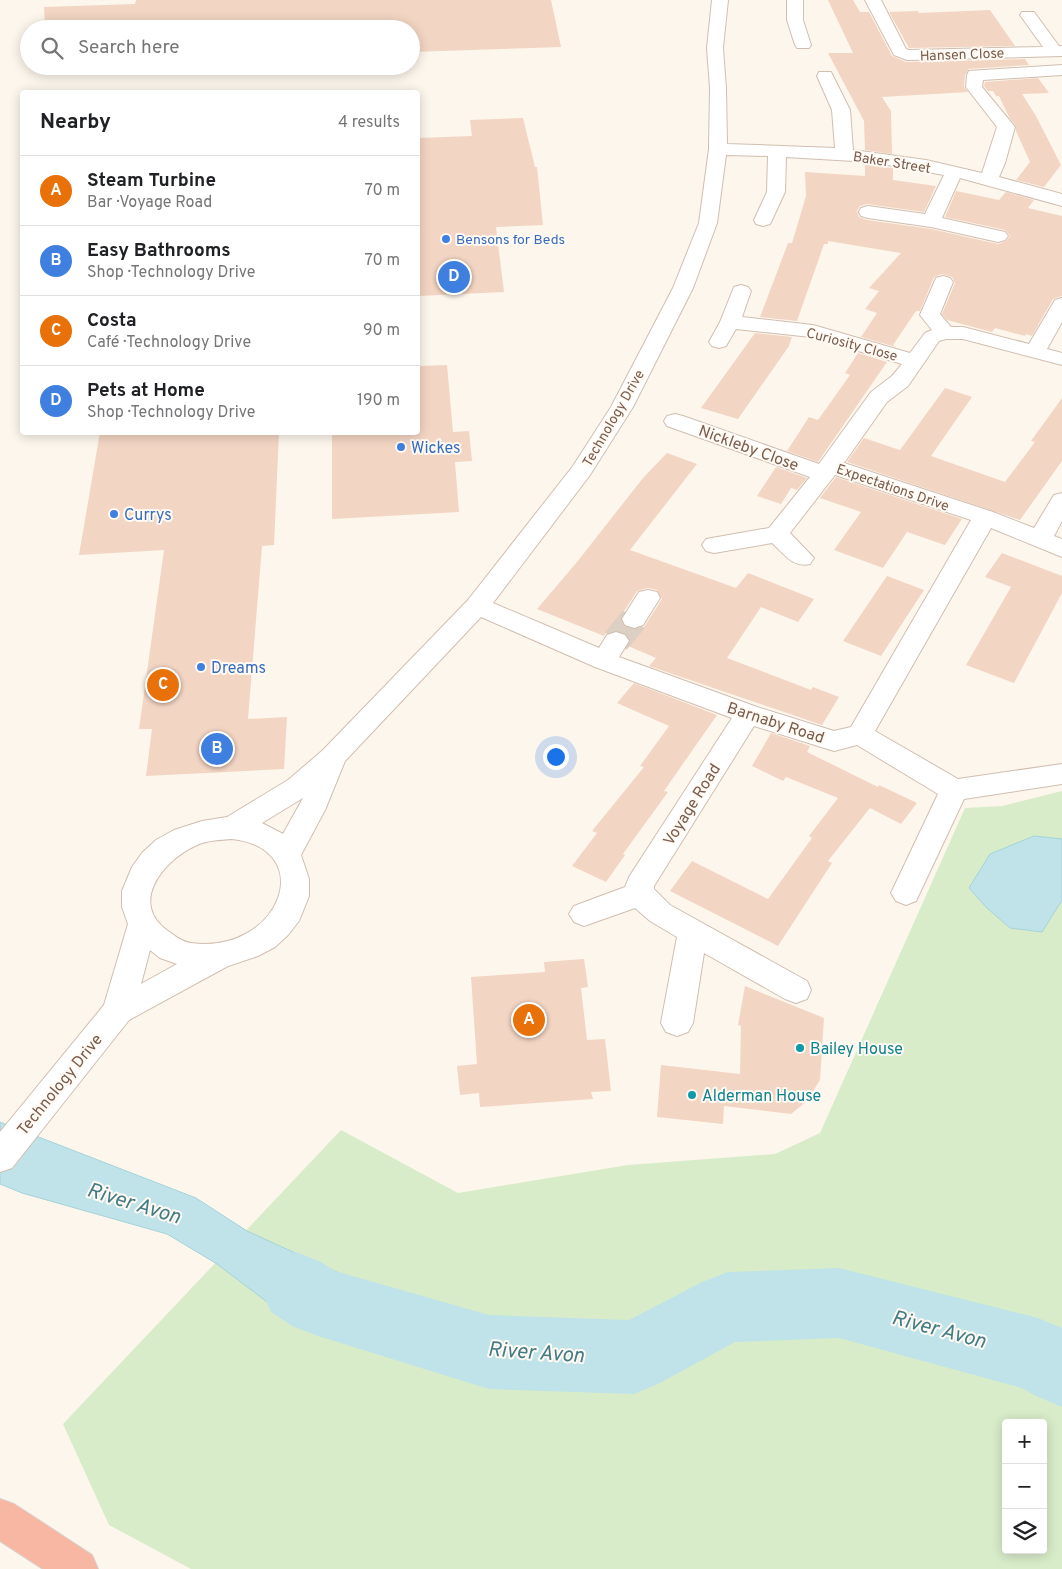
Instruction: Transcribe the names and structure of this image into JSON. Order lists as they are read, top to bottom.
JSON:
{
  "streets": {
    "street": [
      "Hansen Close",
      "Baker Street",
      "Curiosity Close",
      "Technology Drive",
      "Nickleby Close",
      "Expectations Drive",
      "Barnaby Road",
      "Voyage Road"
    ]
  },
  "crossings": [
    ["Baker Street", "Technology Drive"],
    ["Curiosity Close", "Expectations Drive"],
    ["Technology Drive", "Barnaby Road"],
    ["Nickleby Close", "Expectations Drive"],
    ["Barnaby Road", "Voyage Road"]
  ],
  "water": ["River Avon"],
  "places": [
    "Bensons for Beds",
    "Wickes",
    "Currys",
    "Dreams",
    "Bailey House",
    "Alderman House"
  ],
  "page": {
    "search": "Search here",
    "heading": ["Nearby", "4 results"],
    "list": [
      {
        "mark": "A",
        "name": "Steam Turbine",
        "note": "Bar · Voyage Road",
        "value": "70 m"
      },
      {
        "mark": "B",
        "name": "Easy Bathrooms",
        "note": "Shop · Technology Drive",
        "value": "70 m"
      },
      {
        "mark": "C",
        "name": "Costa",
        "note": "Café · Technology Drive",
        "value": "90 m"
      },
      {
        "mark": "D",
        "name": "Pets at Home",
        "note": "Shop · Technology Drive",
        "value": "190 m"
      }
    ],
    "pins": [
      "D",
      "C",
      "B",
      "A"
    ],
    "map_buttons": ["+", "−"]
  }
}
